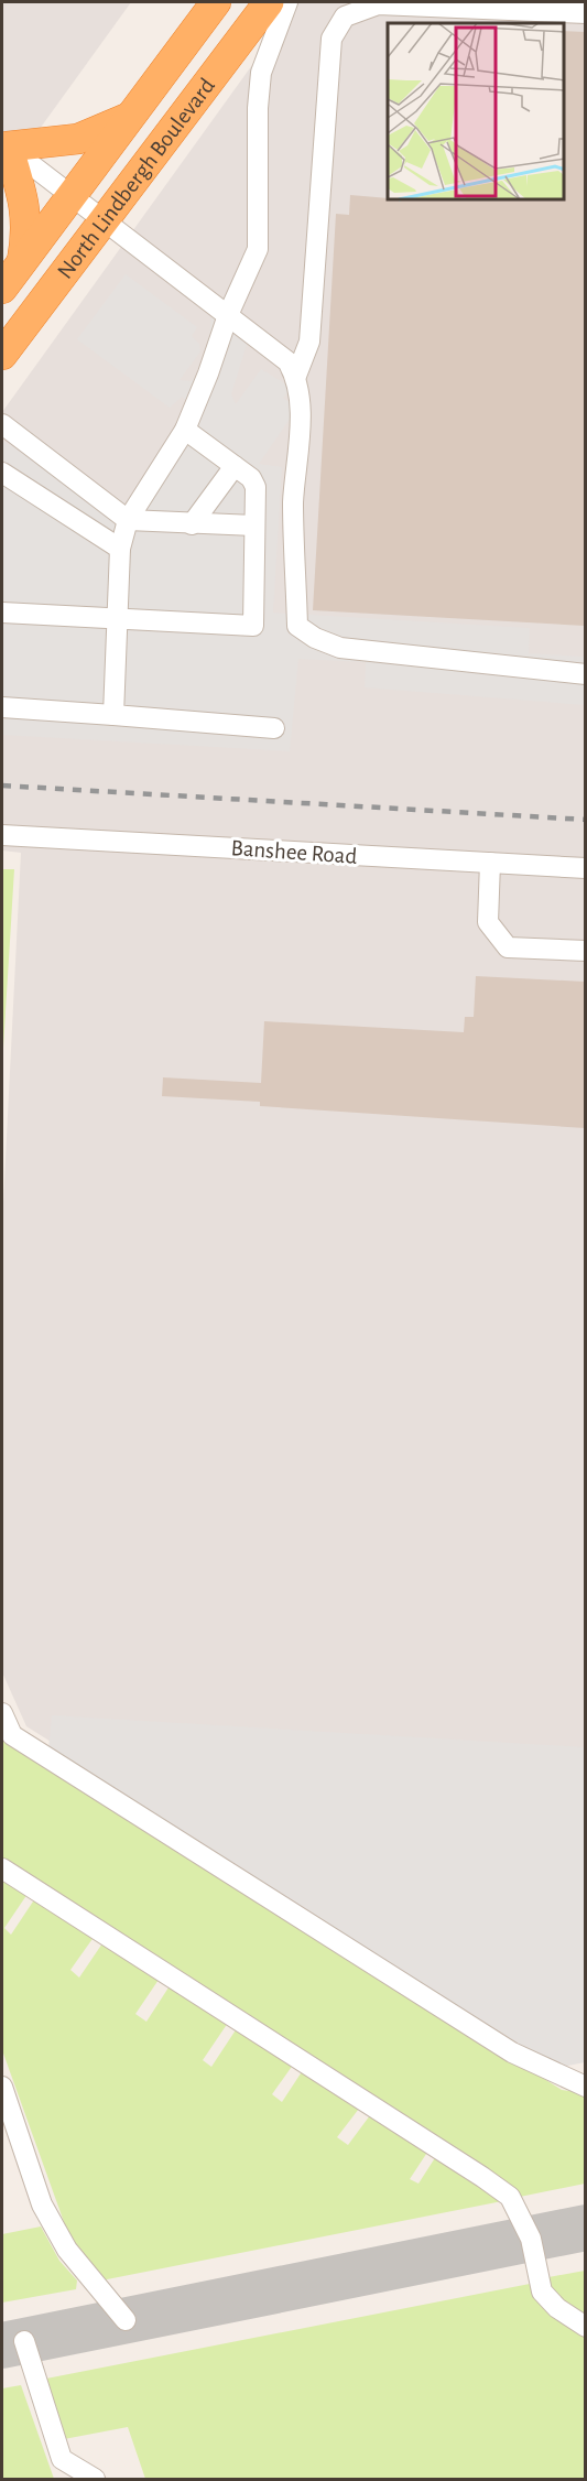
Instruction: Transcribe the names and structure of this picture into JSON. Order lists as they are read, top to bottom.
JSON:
{
  "streets": {
    "highway": ["North Lindbergh Boulevard"],
    "street": ["Banshee Road"]
  }
}
